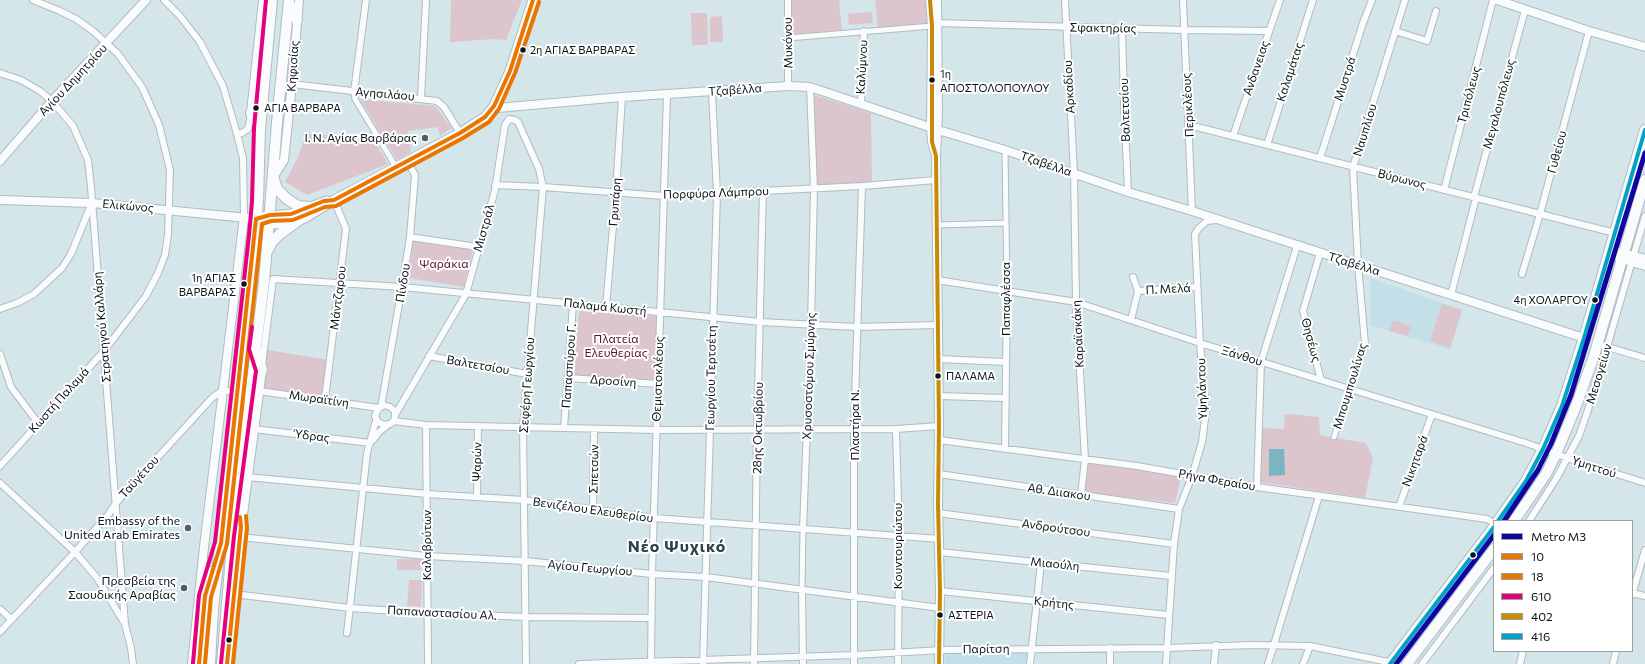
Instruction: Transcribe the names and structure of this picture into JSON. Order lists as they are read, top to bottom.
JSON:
{
  "streets": {
    "main road": ["Κηφισίας", "Μεσογείων"],
    "street": [
      "Σφακτηρίας",
      "Μυκόνου",
      "Καλύμνου",
      "Ανδανειας",
      "Καλαμάτας",
      "Μυστρά",
      "Αγίου Δημητρίου",
      "Αρκαδίου",
      "Τζαβέλλα",
      "Αγησιλάου",
      "Τριπόλεως",
      "Μεγαλουπόλεως",
      "Περικλέους",
      "Βαλτετσίου",
      "Ναυπλίου",
      "Γυθείου",
      "Βύρωνος",
      "Πορφύρα Λάμπρου",
      "Γρυπάρη",
      "Ελικώνος",
      "Μιστράλ",
      "Πίνδου",
      "Π. Μελά",
      "Μάντζαρου",
      "Παπαφλέσσα",
      "Παλαμά Κωστή",
      "Στρατηγού Καλλάρη",
      "Καραϊσκάκη",
      "Θησέως",
      "Ξάνθου",
      "Παπασπύρου Γ.",
      "Χρυσοστόμου Σμύρνης",
      "Γεωργίου Τερτσέτη",
      "Θεμιστοκλέους",
      "Δροσίνη",
      "Σεφέρη Γεωργίου",
      "Μπουμπουλίνας",
      "Υψηλάντου",
      "Μωραϊτίνη",
      "Κωστή Παλαμά",
      "Πλαστήρα Ν.",
      "28ης Οκτωβρίου",
      "Ύδρας",
      "Νικηταρά",
      "Ψαρών",
      "Υμηττού",
      "Σπετσών",
      "Ταϋγέτου",
      "Ρήγα Φεραίου",
      "Αθ. Διιακου",
      "Βενιζέλου Ελευθερίου",
      "Ανδρούτσου",
      "Καλαβρύτων",
      "Κουντουριώτου",
      "Μιαούλη",
      "Αγίου Γεωργίου",
      "Κρήτης",
      "Παπαναστασίου Αλ.",
      "Παρίτση"
    ]
  },
  "crossings": [
    ["Σφακτηρίας", "Ανδανειας"],
    ["Σφακτηρίας", "Αρκαδίου"],
    ["Σφακτηρίας", "Περικλέους"],
    ["Σφακτηρίας", "Βαλτετσίου"],
    ["Μυκόνου", "Τζαβέλλα"],
    ["Κηφισίας", "Αγησιλάου"],
    ["Καλύμνου", "Τζαβέλλα"],
    ["Ανδανειας", "Βύρωνος"],
    ["Καλαμάτας", "Βύρωνος"],
    ["Μυστρά", "Βύρωνος"],
    ["Αγίου Δημητρίου", "Στρατηγού Καλλάρη"],
    ["Αγίου Δημητρίου", "Κωστή Παλαμά"],
    ["Αρκαδίου", "Τζαβέλλα"],
    ["Αρκαδίου", "Καραϊσκάκη"],
    ["Τζαβέλλα", "Μεγαλουπόλεως"],
    ["Τζαβέλλα", "Περικλέους"],
    ["Τζαβέλλα", "Βαλτετσίου"],
    ["Τζαβέλλα", "Ναυπλίου"],
    ["Τζαβέλλα", "Γρυπάρη"],
    ["Τζαβέλλα", "Παπαφλέσσα"],
    ["Τζαβέλλα", "Καραϊσκάκη"],
    ["Τζαβέλλα", "Θησέως"],
    ["Τζαβέλλα", "Μεσογείων"],
    ["Τζαβέλλα", "Χρυσοστόμου Σμύρνης"],
    ["Τζαβέλλα", "Γεωργίου Τερτσέτη"],
    ["Τζαβέλλα", "Θεμιστοκλέους"],
    ["Τζαβέλλα", "Μπουμπουλίνας"],
    ["Τζαβέλλα", "Υψηλάντου"],
    ["Τριπόλεως", "Βύρωνος"],
    ["Μεγαλουπόλεως", "Βύρωνος"],
    ["Περικλέους", "Βύρωνος"],
    ["Βαλτετσίου", "Μιστράλ"],
    ["Βαλτετσίου", "Σεφέρη Γεωργίου"],
    ["Ναυπλίου", "Βύρωνος"],
    ["Ναυπλίου", "Μπουμπουλίνας"],
    ["Γυθείου", "Βύρωνος"],
    ["Βύρωνος", "Μεσογείων"],
    ["Πορφύρα Λάμπρου", "Γρυπάρη"],
    ["Πορφύρα Λάμπρου", "Μιστράλ"],
    ["Πορφύρα Λάμπρου", "Χρυσοστόμου Σμύρνης"],
    ["Πορφύρα Λάμπρου", "Γεωργίου Τερτσέτη"],
    ["Πορφύρα Λάμπρου", "Θεμιστοκλέους"],
    ["Πορφύρα Λάμπρου", "Σεφέρη Γεωργίου"],
    ["Πορφύρα Λάμπρου", "Πλαστήρα Ν."],
    ["Πορφύρα Λάμπρου", "28ης Οκτωβρίου"],
    ["Γρυπάρη", "Παλαμά Κωστή"],
    ["Ελικώνος", "Στρατηγού Καλλάρη"],
    ["Ελικώνος", "Κωστή Παλαμά"],
    ["Μιστράλ", "Πίνδου"],
    ["Μιστράλ", "Παλαμά Κωστή"],
    ["Μιστράλ", "Σεφέρη Γεωργίου"],
    ["Μιστράλ", "Μωραϊτίνη"],
    ["Πίνδου", "Παλαμά Κωστή"],
    ["Πίνδου", "Μωραϊτίνη"],
    ["Π. Μελά", "Ξάνθου"],
    ["Π. Μελά", "Υψηλάντου"],
    ["Μάντζαρου", "Παλαμά Κωστή"],
    ["Μάντζαρου", "Μωραϊτίνη"],
    ["Παπαφλέσσα", "Ξάνθου"],
    ["Παπαφλέσσα", "Ρήγα Φεραίου"],
    ["Παλαμά Κωστή", "Παπασπύρου Γ."],
    ["Παλαμά Κωστή", "Χρυσοστόμου Σμύρνης"],
    ["Παλαμά Κωστή", "Γεωργίου Τερτσέτη"],
    ["Παλαμά Κωστή", "Θεμιστοκλέους"],
    ["Παλαμά Κωστή", "Σεφέρη Γεωργίου"],
    ["Παλαμά Κωστή", "Πλαστήρα Ν."],
    ["Παλαμά Κωστή", "28ης Οκτωβρίου"],
    ["Στρατηγού Καλλάρη", "Κωστή Παλαμά"],
    ["Στρατηγού Καλλάρη", "Ταϋγέτου"],
    ["Καραϊσκάκη", "Ξάνθου"],
    ["Καραϊσκάκη", "Ρήγα Φεραίου"],
    ["Καραϊσκάκη", "Αθ. Διιακου"],
    ["Θησέως", "Ξάνθου"],
    ["Ξάνθου", "Μεσογείων"],
    ["Ξάνθου", "Μπουμπουλίνας"],
    ["Ξάνθου", "Υψηλάντου"],
    ["Ξάνθου", "Νικηταρά"],
    ["Ξάνθου", "Υμηττού"],
    ["Παπασπύρου Γ.", "Δροσίνη"],
    ["Μεσογείων", "Υμηττού"],
    ["Χρυσοστόμου Σμύρνης", "Βενιζέλου Ελευθερίου"],
    ["Χρυσοστόμου Σμύρνης", "Αγίου Γεωργίου"],
    ["Χρυσοστόμου Σμύρνης", "Παρίτση"],
    ["Γεωργίου Τερτσέτη", "Βενιζέλου Ελευθερίου"],
    ["Γεωργίου Τερτσέτη", "Αγίου Γεωργίου"],
    ["Γεωργίου Τερτσέτη", "Παρίτση"],
    ["Θεμιστοκλέους", "Δροσίνη"],
    ["Θεμιστοκλέους", "Βενιζέλου Ελευθερίου"],
    ["Θεμιστοκλέους", "Αγίου Γεωργίου"],
    ["Θεμιστοκλέους", "Παπαναστασίου Αλ."],
    ["Θεμιστοκλέους", "Παρίτση"],
    ["Σεφέρη Γεωργίου", "Βενιζέλου Ελευθερίου"],
    ["Σεφέρη Γεωργίου", "Αγίου Γεωργίου"],
    ["Σεφέρη Γεωργίου", "Παπαναστασίου Αλ."],
    ["Υψηλάντου", "Ρήγα Φεραίου"],
    ["Υψηλάντου", "Αθ. Διιακου"],
    ["Υψηλάντου", "Ανδρούτσου"],
    ["Υψηλάντου", "Μιαούλη"],
    ["Υψηλάντου", "Κρήτης"],
    ["Υψηλάντου", "Παρίτση"],
    ["Πλαστήρα Ν.", "Βενιζέλου Ελευθερίου"],
    ["Πλαστήρα Ν.", "Αγίου Γεωργίου"],
    ["Πλαστήρα Ν.", "Παρίτση"],
    ["28ης Οκτωβρίου", "Βενιζέλου Ελευθερίου"],
    ["28ης Οκτωβρίου", "Αγίου Γεωργίου"],
    ["28ης Οκτωβρίου", "Παρίτση"],
    ["Νικηταρά", "Ρήγα Φεραίου"],
    ["Ψαρών", "Βενιζέλου Ελευθερίου"],
    ["Σπετσών", "Βενιζέλου Ελευθερίου"],
    ["Βενιζέλου Ελευθερίου", "Καλαβρύτων"],
    ["Βενιζέλου Ελευθερίου", "Κουντουριώτου"],
    ["Καλαβρύτων", "Αγίου Γεωργίου"],
    ["Καλαβρύτων", "Παπαναστασίου Αλ."],
    ["Κουντουριώτου", "Αγίου Γεωργίου"],
    ["Κουντουριώτου", "Παρίτση"]
  ],
  "districts": ["Νέο Ψυχικό"],
  "parks": ["Ψαράκια", "Πλατεία Ελευθερίας"],
  "places": [
    "2η ΑΓΙΑΣ ΒΑΡΒΑΡΑΣ",
    "1η ΑΠΟΣΤΟΛΟΠΟΥΛΟΥ",
    "ΑΓΙΑ ΒΑΡΒΑΡΑ",
    "Ι. Ν. Αγίας Βαρβάρας",
    "1η ΑΓΙΑΣ ΒΑΡΒΑΡΑΣ",
    "4η ΧΟΛΑΡΓΟΥ",
    "ΠΑΛΑΜΑ",
    "Embassy of the United Arab Emirates",
    "Πρεσβεία της Σαουδικής Αραβίας",
    "ΑΣΤΕΡΙΑ"
  ],
  "lines": [
    "transit line 10",
    "transit line 610",
    "transit line 402",
    "transit line 18",
    "transit line 416",
    "metro line Μ3"
  ],
  "legend": [
    "Metro Μ3",
    "10",
    "18",
    "610",
    "402",
    "416"
  ]
}
